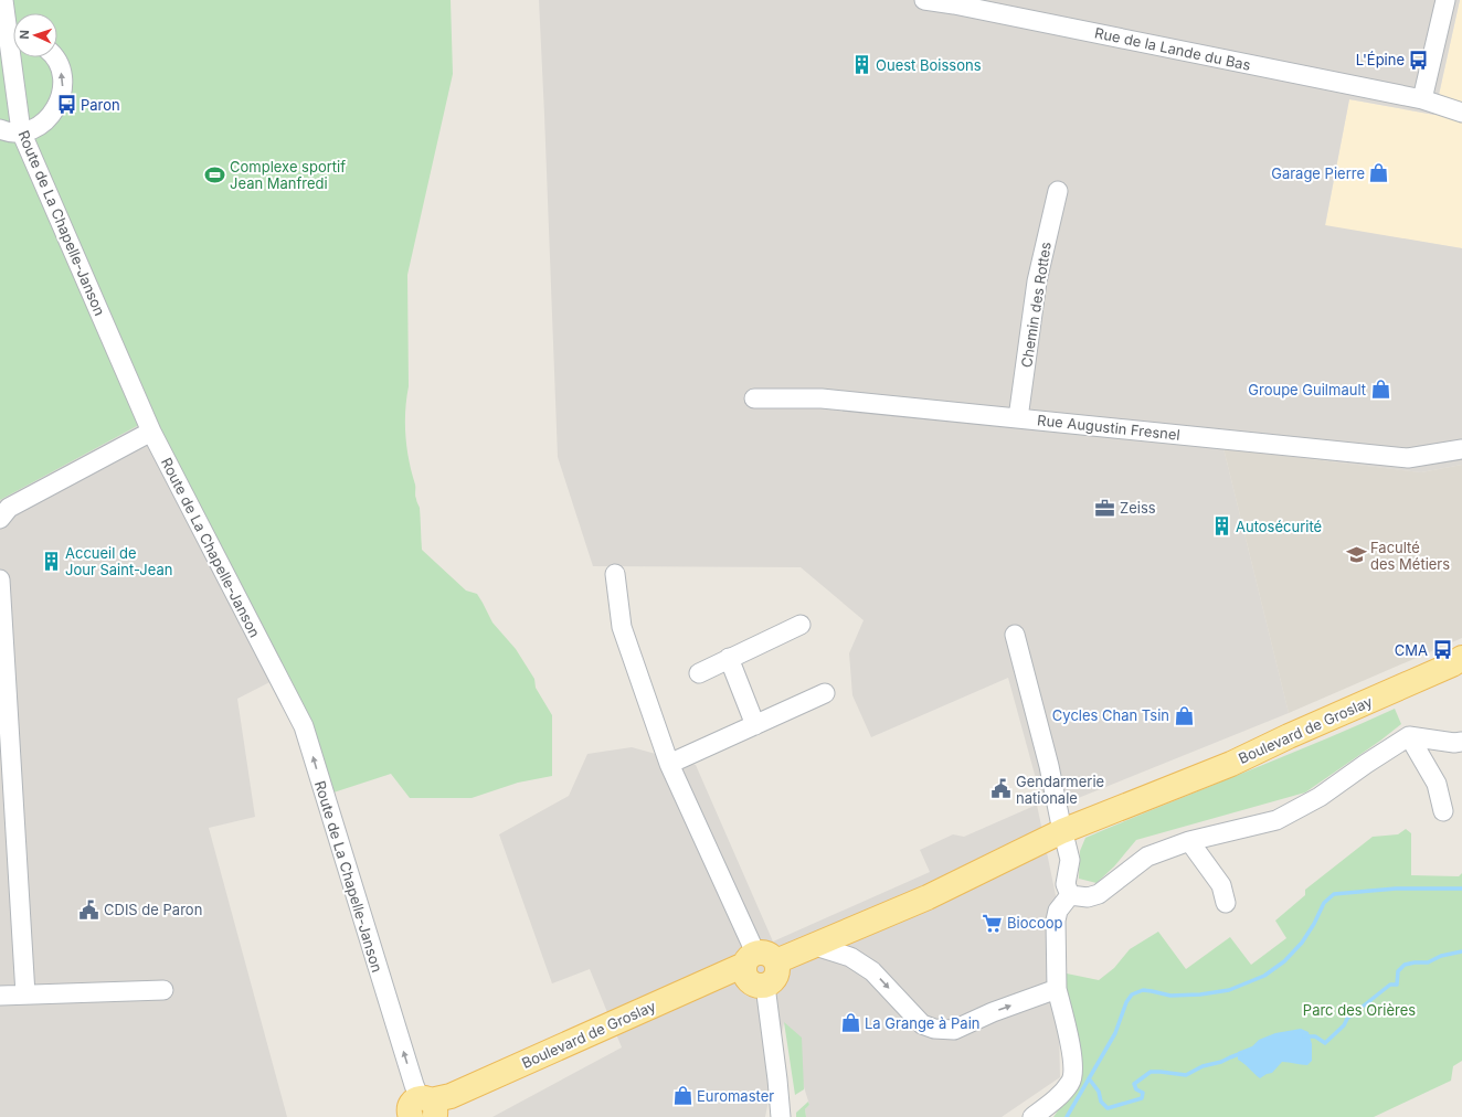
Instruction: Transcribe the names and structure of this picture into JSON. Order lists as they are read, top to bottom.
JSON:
{
  "streets": {
    "main road": ["Boulevard de Groslay"],
    "street": [
      "Rue de la Lande du Bas",
      "Route de La Chapelle-Janson",
      "Chemin des Rottes",
      "Rue Augustin Fresnel"
    ]
  },
  "crossings": [
    ["Route de La Chapelle-Janson", "Boulevard de Groslay"],
    ["Chemin des Rottes", "Rue Augustin Fresnel"]
  ],
  "one_way": ["Route de La Chapelle-Janson"],
  "parks": ["Parc des Orières"],
  "places": {
    "bus stop": ["L'Épine", "Paron", "CMA"],
    "building": ["Ouest Boissons", "Autosécurité", "Accueil de Jour Saint-Jean"],
    "shop": [
      "Garage Pierre",
      "Groupe Guilmault",
      "Cycles Chan Tsin",
      "La Grange à Pain",
      "Euromaster"
    ],
    "sports": ["Complexe sportif Jean Manfredi"],
    "office": ["Zeiss"],
    "school or university": ["Faculté des Métiers"],
    "public building": ["Gendarmerie nationale", "CDIS de Paron"],
    "supermarket": ["Biocoop"]
  },
  "north": "left"
}
